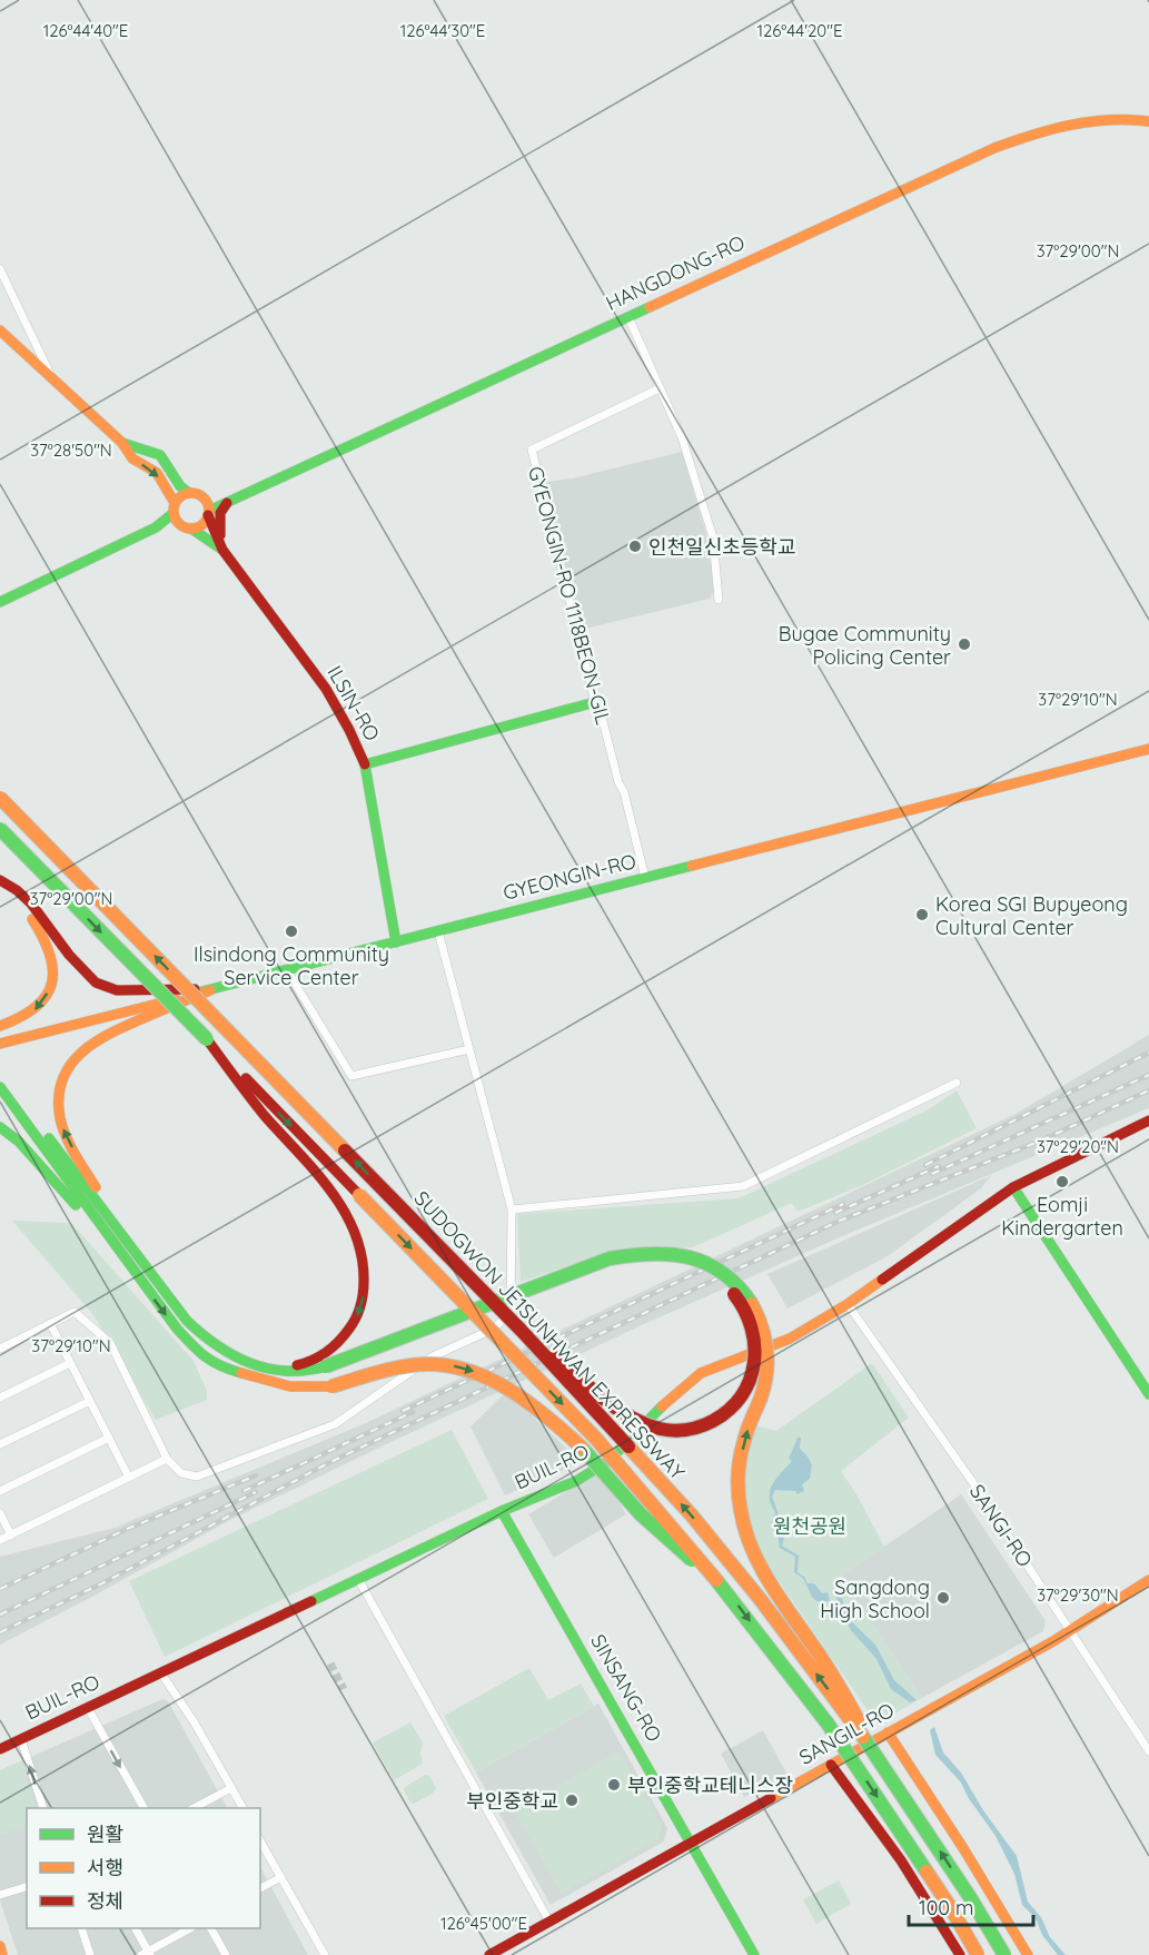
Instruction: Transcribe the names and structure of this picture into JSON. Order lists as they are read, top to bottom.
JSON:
{
  "streets": {
    "main road": [
      "HANGDONG-RO",
      "ILSIN-RO",
      "GYEONGIN-RO",
      "SUDOGWON JE1SUNHWAN EXPRESSWAY",
      "BUIL-RO",
      "SINSANG-RO",
      "SANGIL-RO"
    ],
    "street": ["GYEONGIN-RO 1118BEON-GIL", "SANGI-RO"]
  },
  "crossings": [
    ["HANGDONG-RO", "ILSIN-RO"],
    ["GYEONGIN-RO 1118BEON-GIL", "GYEONGIN-RO"],
    ["ILSIN-RO", "GYEONGIN-RO"],
    ["BUIL-RO", "SANGI-RO"],
    ["BUIL-RO", "SINSANG-RO"],
    ["SANGI-RO", "SANGIL-RO"],
    ["SINSANG-RO", "SANGIL-RO"]
  ],
  "parks": ["원천공원"],
  "places": [
    "인천일신초등학교",
    "Bugae Community Policing Center",
    "Korea SGI Bupyeong Cultural Center",
    "Ilsindong Community Service Center",
    "Eomji Kindergarten",
    "Sangdong High School",
    "부인중학교테니스장",
    "부인중학교"
  ],
  "legend": ["원활", "서행", "정체"],
  "scale_bar": "100 m",
  "coordinates": [
    "126°44'40\"E",
    "126°44'30\"E",
    "126°44'20\"E",
    "37°29'00\"N",
    "37°28'50\"N",
    "37°29'10\"N",
    "37°29'20\"N",
    "37°29'30\"N",
    "126°45'00\"E"
  ]
}
